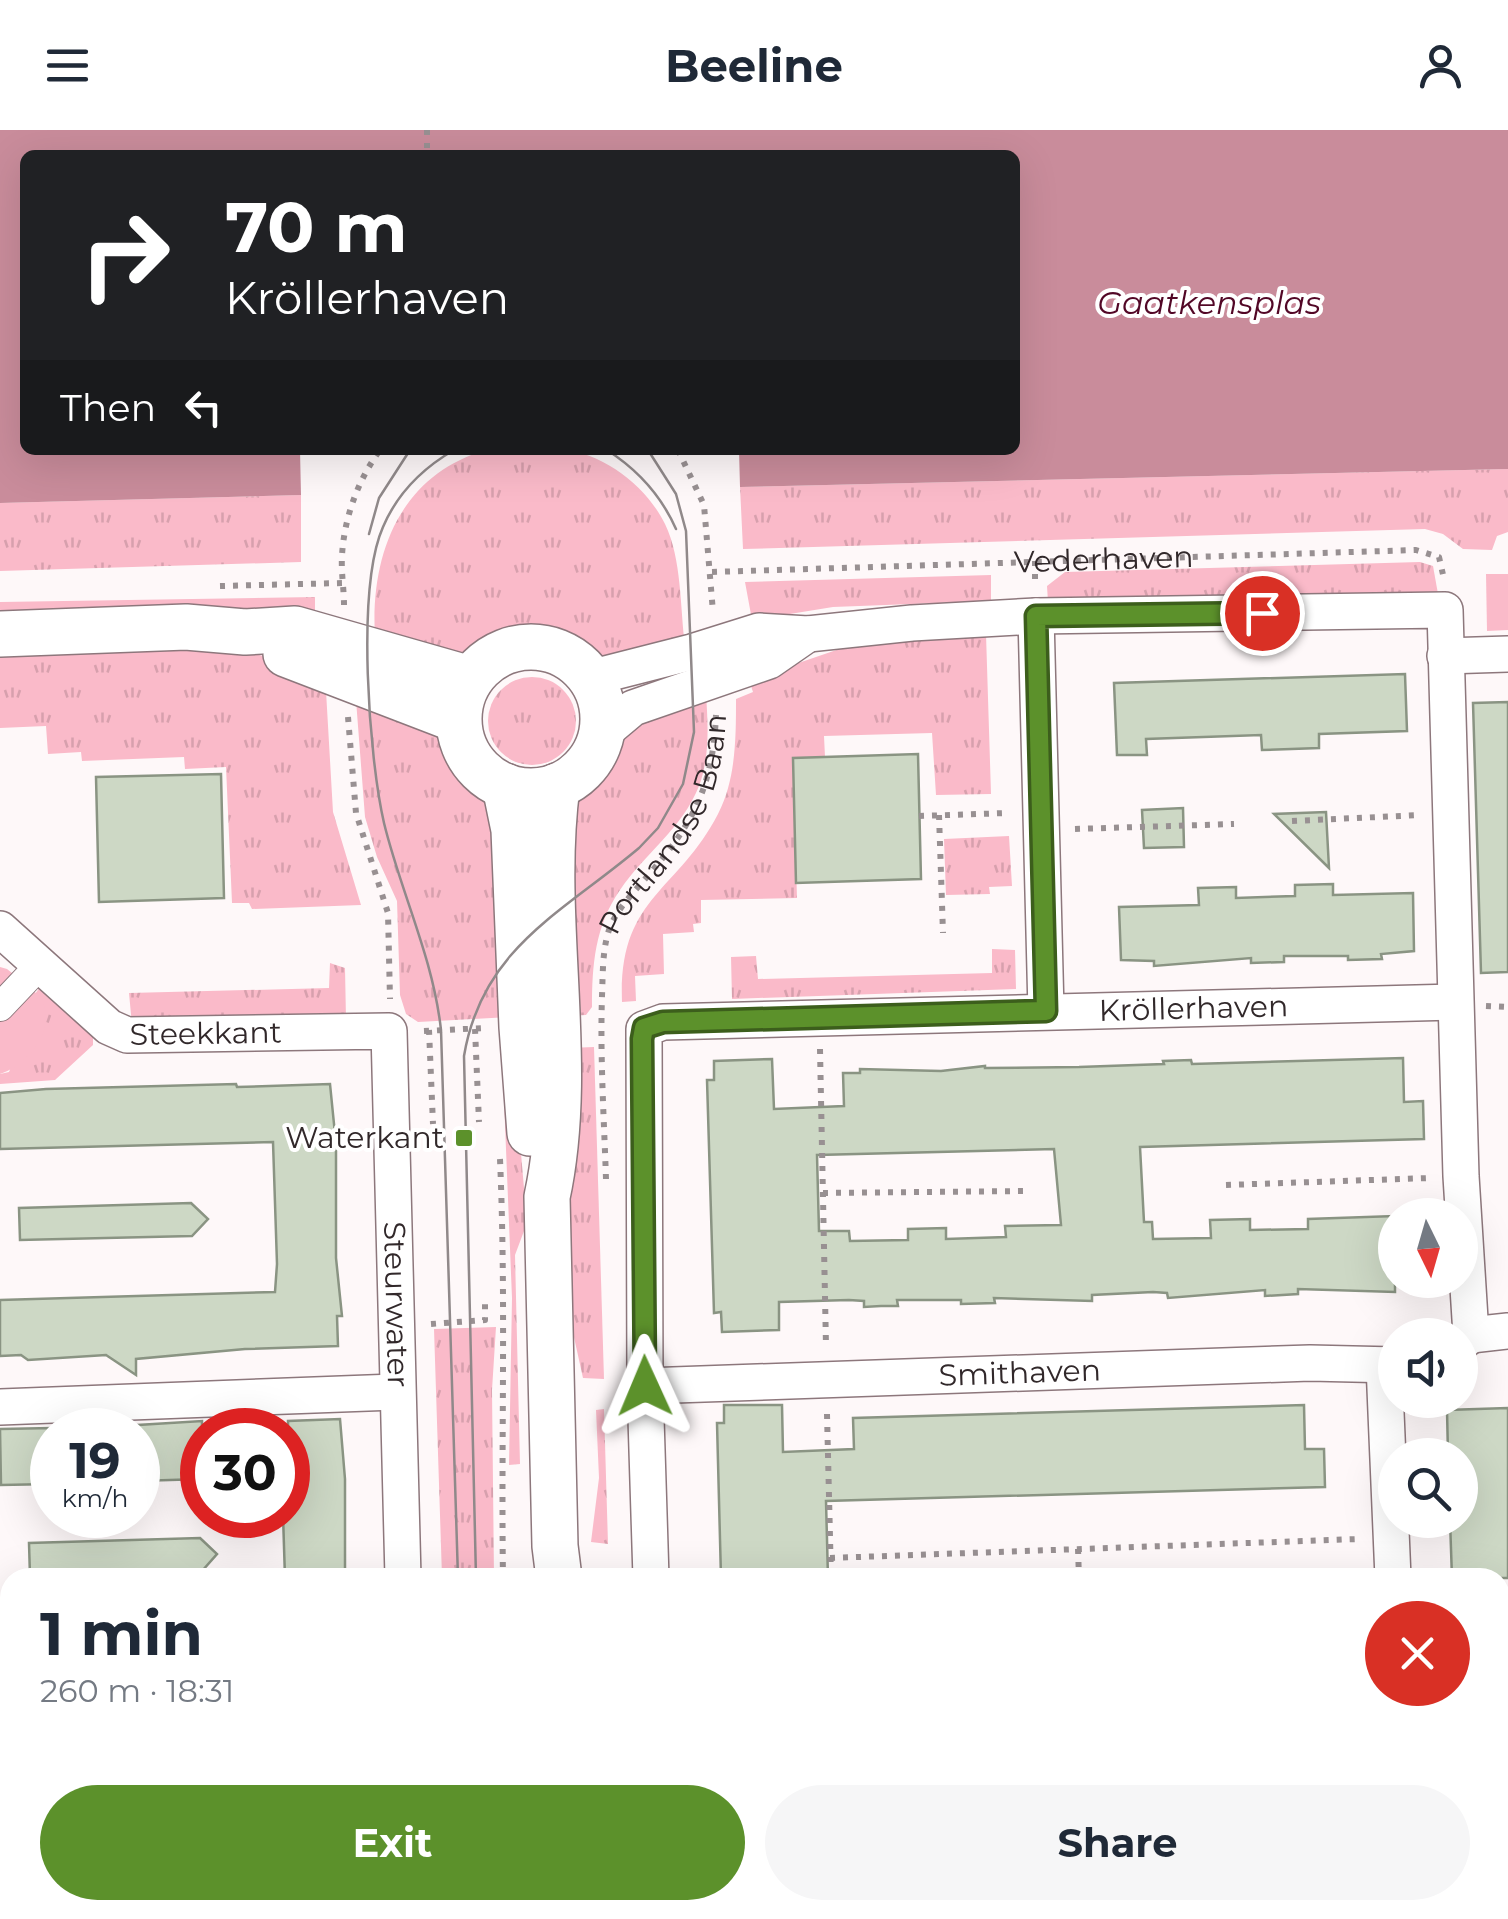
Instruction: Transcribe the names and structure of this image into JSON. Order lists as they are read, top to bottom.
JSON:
{
  "streets": {
    "street": [
      "Vederhaven",
      "Portlandse Baan",
      "Kröllerhaven",
      "Steekkant",
      "Steurwater",
      "Smithaven"
    ]
  },
  "crossings": [
    ["Vederhaven", "Portlandse Baan"],
    ["Steekkant", "Steurwater"]
  ],
  "water": ["Gaatkensplas"],
  "places": {
    "transit": ["Waterkant"]
  },
  "north": "bottom",
  "page": {
    "header": "Beeline",
    "turn": ["70 m", "Kröllerhaven"],
    "then": "Then",
    "speed": "19 km/h",
    "limit": "30",
    "heading": ["1 min", "260 m · 18:31"],
    "buttons": ["Exit", "Share"]
  }
}
